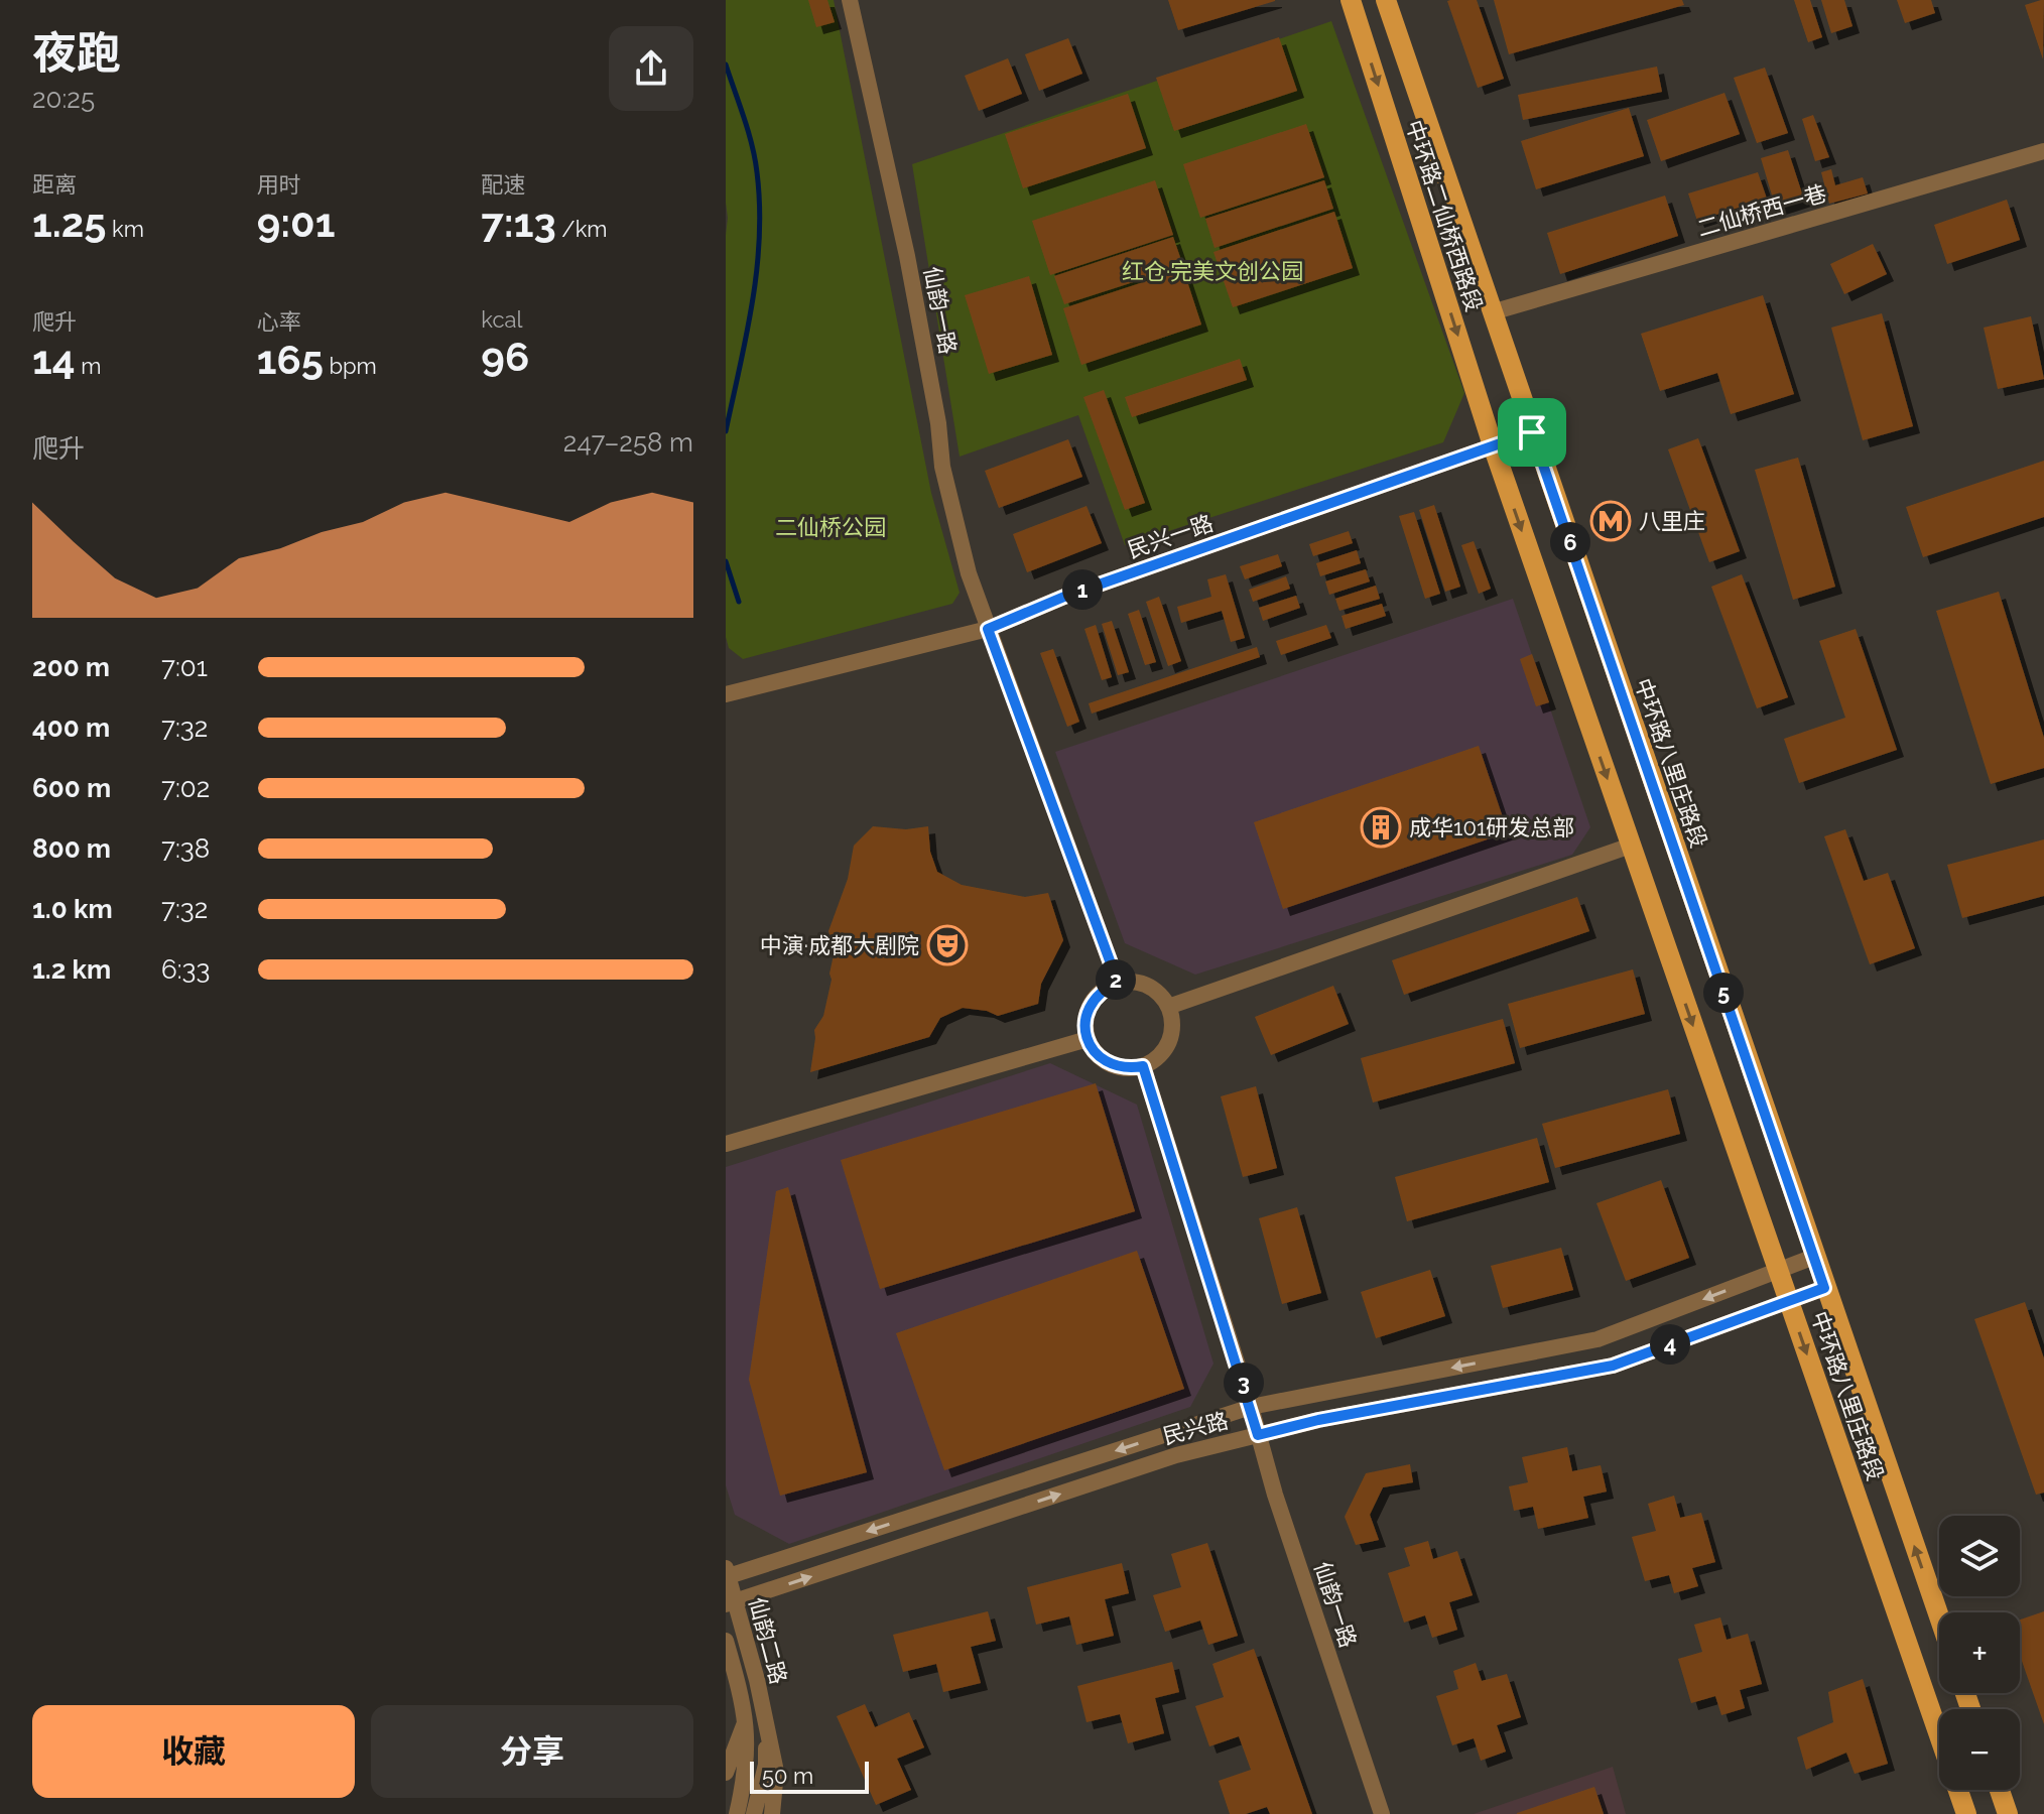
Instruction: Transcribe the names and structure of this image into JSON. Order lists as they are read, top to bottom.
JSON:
{
  "streets": {
    "main road": ["中环路二仙桥西路段", "中环路八里庄路段"],
    "street": [
      "二仙桥西一巷",
      "仙韵一路",
      "民兴一路",
      "民兴路",
      "仙韵二路"
    ]
  },
  "crossings": [
    ["二仙桥西一巷", "中环路二仙桥西路段"],
    ["中环路二仙桥西路段", "民兴一路"],
    ["中环路二仙桥西路段", "中环路八里庄路段"],
    ["仙韵一路", "民兴一路"],
    ["仙韵一路", "民兴路"],
    ["民兴一路", "中环路八里庄路段"],
    ["中环路八里庄路段", "民兴路"],
    ["民兴路", "仙韵二路"]
  ],
  "parks": ["红仓·完美文创公园", "二仙桥公园"],
  "places": {
    "metro station": ["八里庄"],
    "building": ["成华101研发总部"],
    "theatre": ["中演·成都大剧院"]
  },
  "scale_bar": "50 m",
  "page": {
    "heading": ["夜跑", "20:25"],
    "stats": [
      ["距离", "1.25 km"],
      ["用时", "9:01"],
      ["配速", "7:13 /km"],
      ["爬升", "14 m"],
      ["心率", "165 bpm"],
      ["kcal", "96"]
    ],
    "chart": ["爬升", "247–258 m"],
    "pins": [
      "6",
      "1",
      "2",
      "5",
      "4",
      "3"
    ],
    "list": [
      {
        "name": "200 m",
        "note": "7:01"
      },
      {
        "name": "400 m",
        "note": "7:32"
      },
      {
        "name": "600 m",
        "note": "7:02"
      },
      {
        "name": "800 m",
        "note": "7:38"
      },
      {
        "name": "1.0 km",
        "note": "7:32"
      },
      {
        "name": "1.2 km",
        "note": "6:33"
      }
    ],
    "map_buttons": ["+", "−"],
    "buttons": ["收藏", "分享"],
    "scale": "50 m"
  }
}
